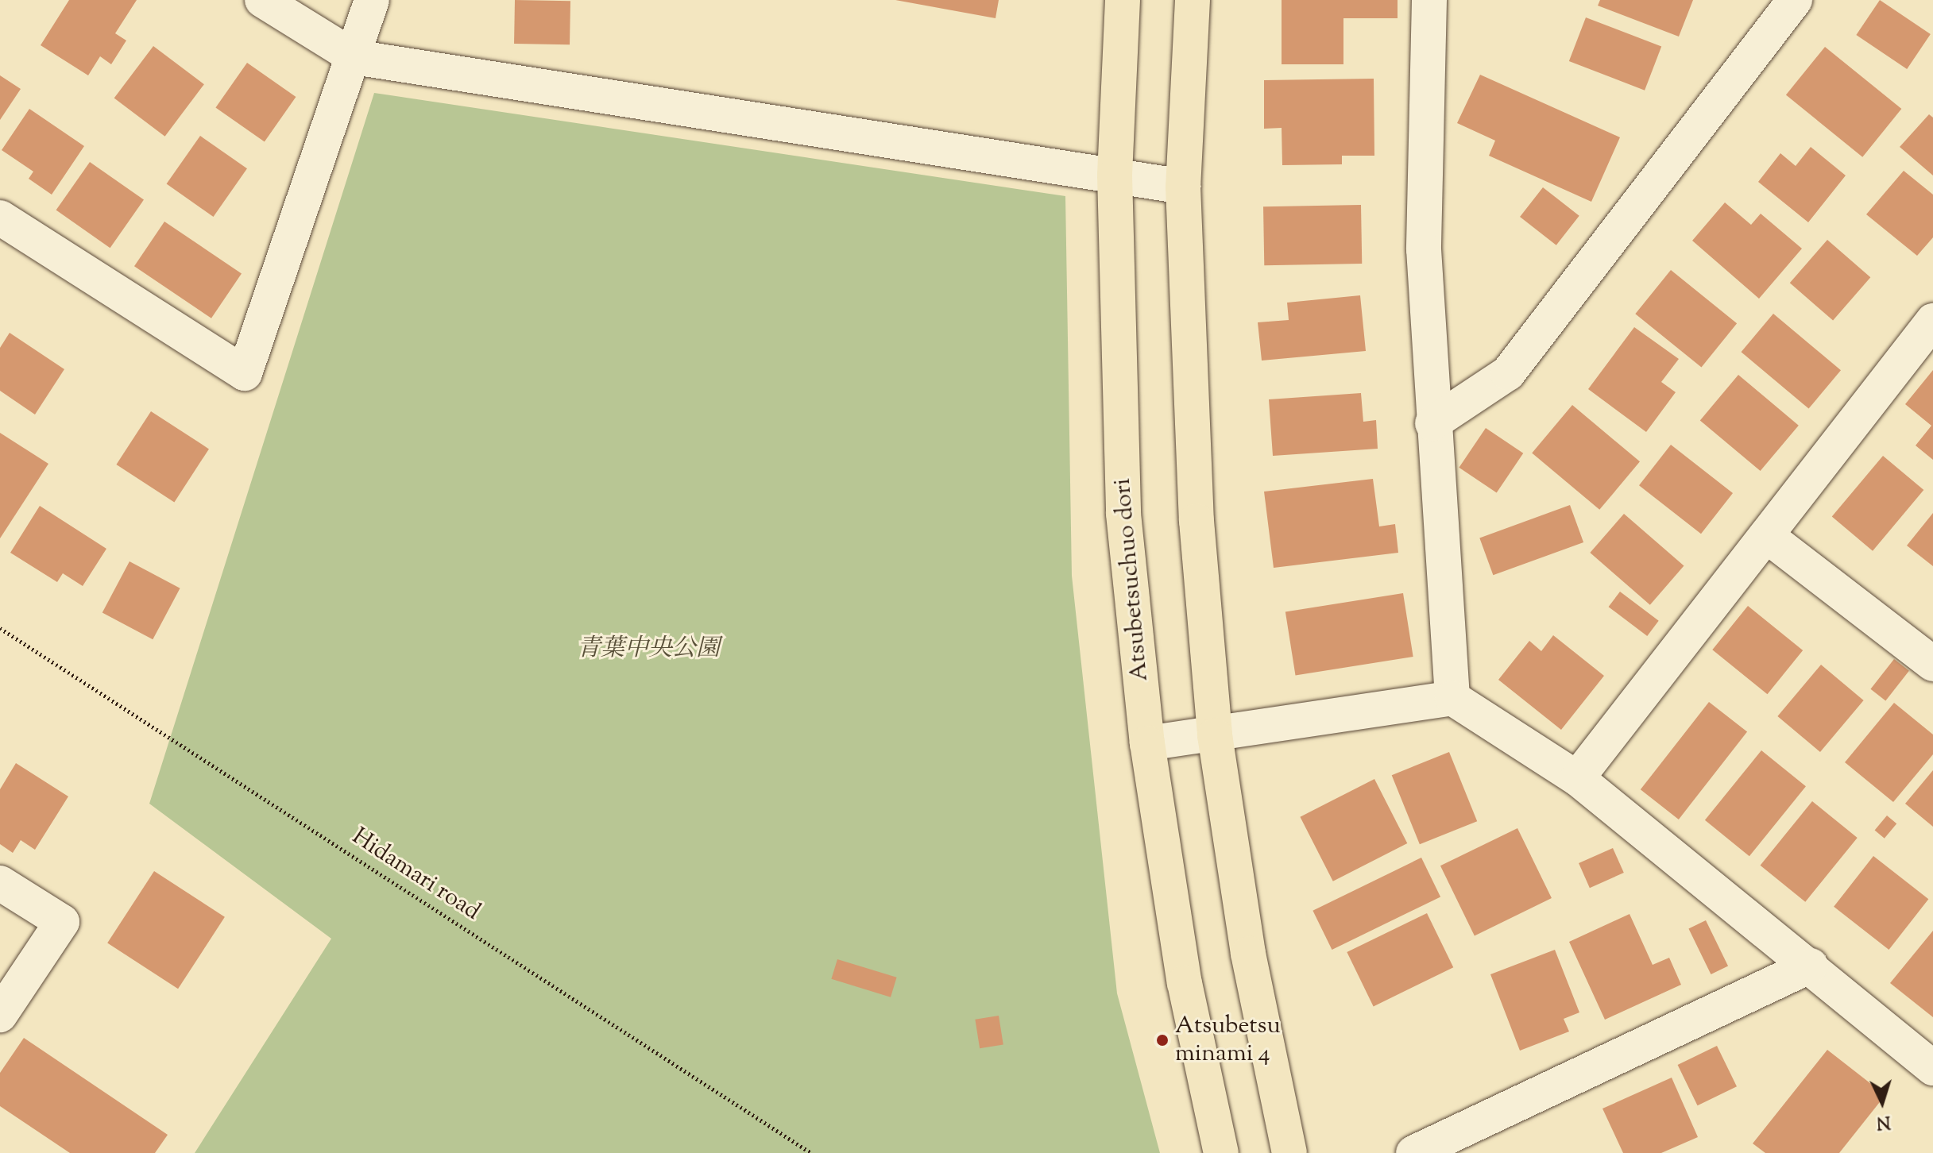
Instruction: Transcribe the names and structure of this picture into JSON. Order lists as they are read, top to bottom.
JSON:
{
  "streets": {
    "main road": ["Atsubetsuchuo dori"],
    "path": ["Hidamari road"]
  },
  "parks": ["青葉中央公園"],
  "places": ["Atsubetsu minami 4"],
  "north": "bottom"
}
